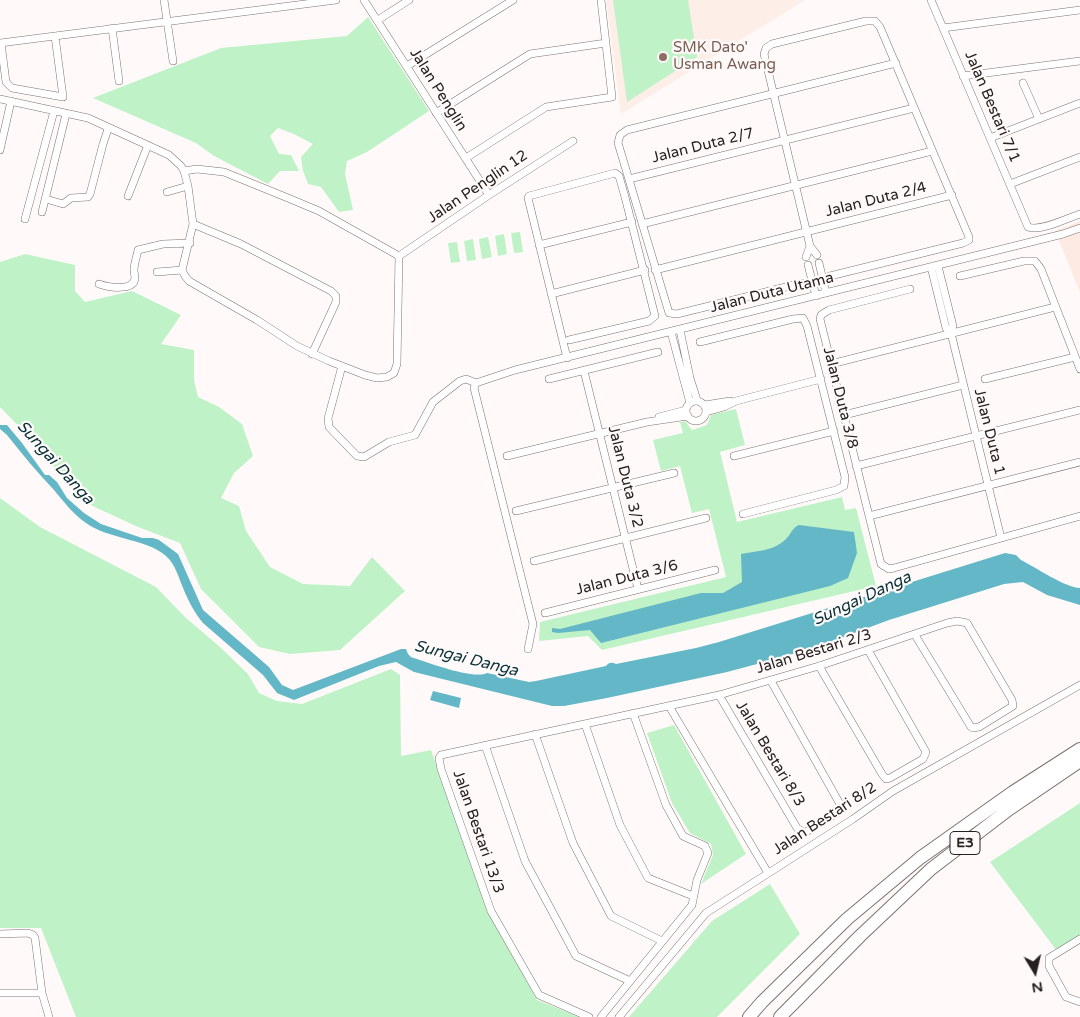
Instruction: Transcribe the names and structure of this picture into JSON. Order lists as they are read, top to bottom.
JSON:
{
  "streets": {
    "highway": ["E3"],
    "street": [
      "Jalan Penglin",
      "Jalan Bestari 7/1",
      "Jalan Duta 2/7",
      "Jalan Penglin 12",
      "Jalan Duta 2/4",
      "Jalan Duta Utama",
      "Jalan Duta 3/8",
      "Jalan Duta 1",
      "Jalan Duta 3/2",
      "Jalan Duta 3/6",
      "Jalan Bestari 2/3",
      "Jalan Bestari 8/3",
      "Jalan Bestari 8/2",
      "Jalan Bestari 13/3"
    ]
  },
  "crossings": [
    ["Jalan Penglin", "Jalan Penglin 12"],
    ["Jalan Duta Utama", "Jalan Duta 1"],
    ["Jalan Duta 3/2", "Jalan Duta 3/6"],
    ["Jalan Bestari 2/3", "Jalan Bestari 8/3"],
    ["Jalan Bestari 2/3", "Jalan Bestari 13/3"]
  ],
  "water": ["Sungai Danga"],
  "places": ["SMK Dato' Usman Awang"],
  "north": "bottom"
}
